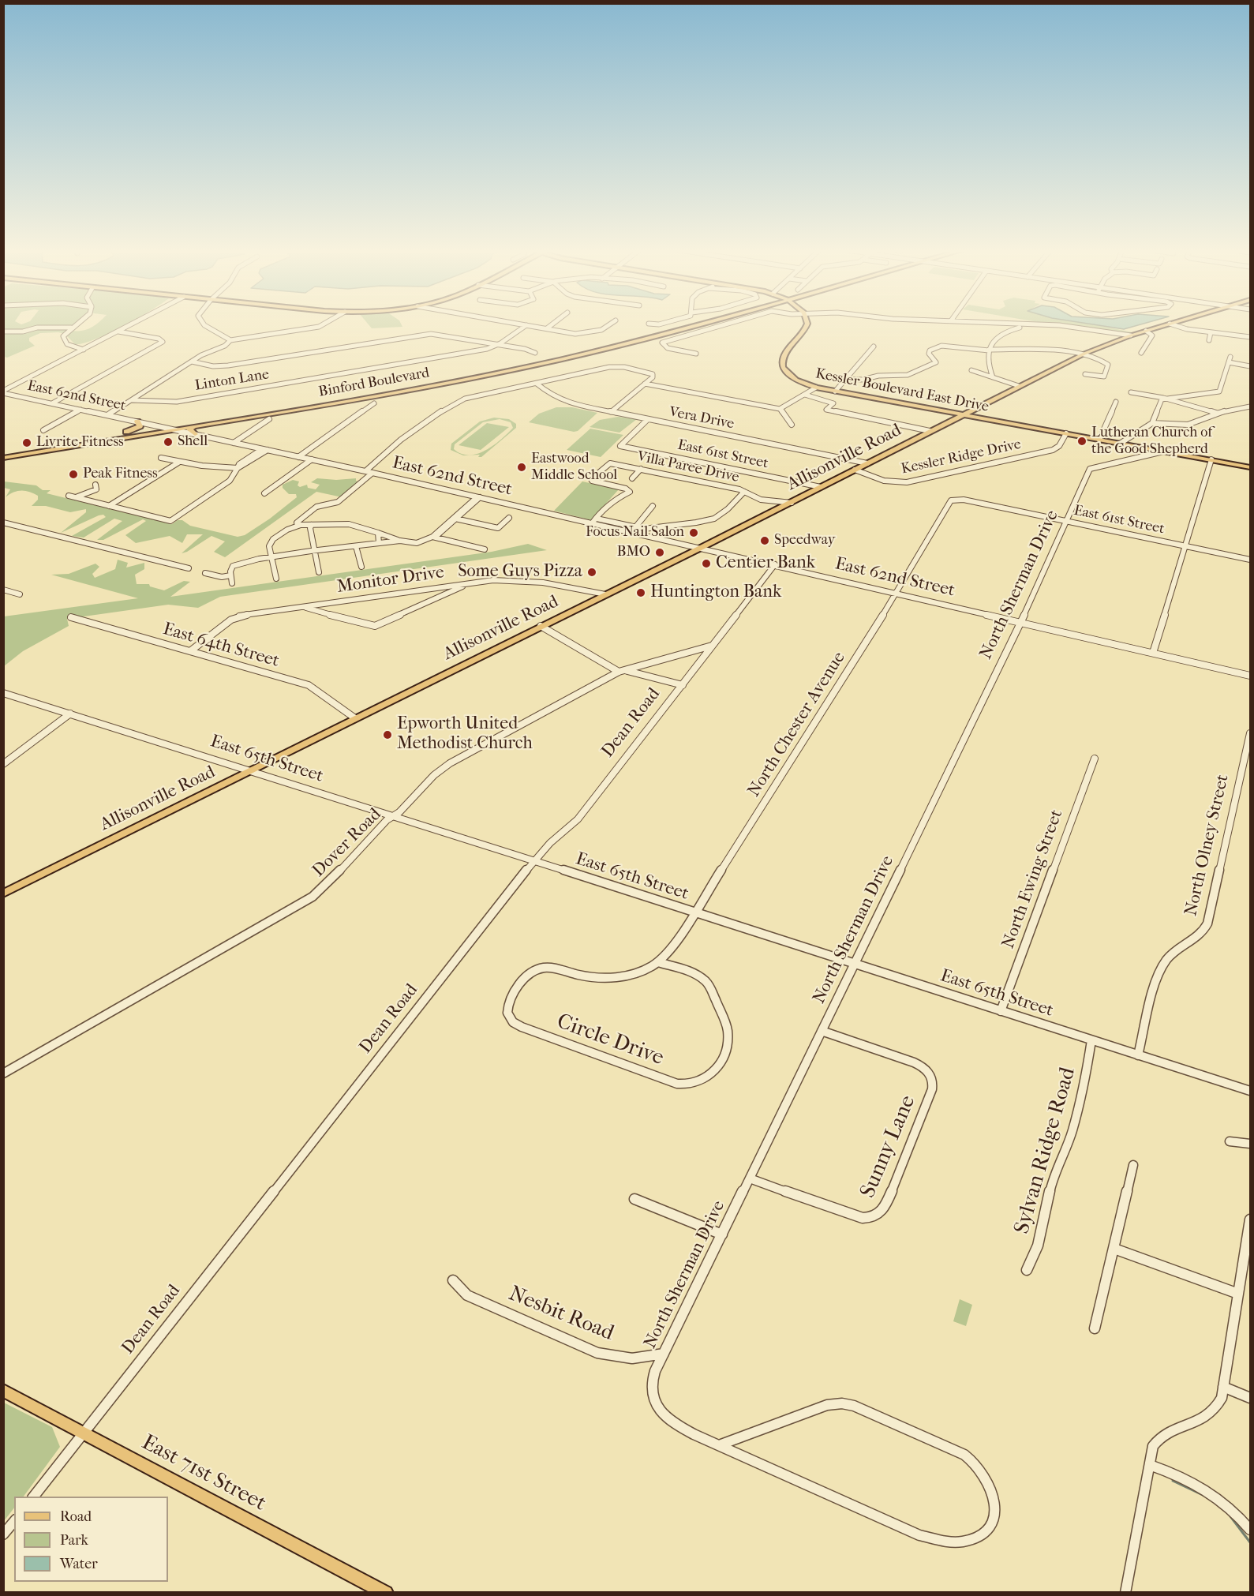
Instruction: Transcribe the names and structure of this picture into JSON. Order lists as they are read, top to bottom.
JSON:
{
  "streets": {
    "main road": [
      "Binford Boulevard",
      "Kessler Boulevard East Drive",
      "Allisonville Road",
      "East 71st Street"
    ],
    "street": [
      "Linton Lane",
      "East 62nd Street",
      "Vera Drive",
      "East 61st Street",
      "Kessler Ridge Drive",
      "Villa Paree Drive",
      "Monitor Drive",
      "North Sherman Drive",
      "East 64th Street",
      "Dean Road",
      "North Chester Avenue",
      "East 65th Street",
      "Dover Road",
      "North Olney Street",
      "North Ewing Street",
      "Circle Drive",
      "Sunny Lane",
      "Sylvan Ridge Road",
      "Nesbit Road"
    ]
  },
  "crossings": [
    ["Binford Boulevard", "East 62nd Street"],
    ["Kessler Boulevard East Drive", "Kessler Ridge Drive"],
    ["Kessler Boulevard East Drive", "Allisonville Road"],
    ["East 62nd Street", "Allisonville Road"],
    ["East 62nd Street", "North Sherman Drive"],
    ["East 62nd Street", "Dean Road"],
    ["East 62nd Street", "North Chester Avenue"],
    ["Vera Drive", "East 61st Street"],
    ["Vera Drive", "Allisonville Road"],
    ["East 61st Street", "Allisonville Road"],
    ["East 61st Street", "North Sherman Drive"],
    ["East 61st Street", "North Chester Avenue"],
    ["Kessler Ridge Drive", "Allisonville Road"],
    ["Allisonville Road", "Villa Paree Drive"],
    ["Allisonville Road", "Monitor Drive"],
    ["Allisonville Road", "East 64th Street"],
    ["Allisonville Road", "East 65th Street"],
    ["Monitor Drive", "East 64th Street"],
    ["North Sherman Drive", "East 65th Street"],
    ["North Sherman Drive", "Sunny Lane"],
    ["North Sherman Drive", "Nesbit Road"],
    ["Dean Road", "East 65th Street"],
    ["Dean Road", "Dover Road"],
    ["Dean Road", "East 71st Street"],
    ["North Chester Avenue", "East 65th Street"],
    ["North Chester Avenue", "Circle Drive"],
    ["East 65th Street", "Dover Road"],
    ["East 65th Street", "North Olney Street"],
    ["East 65th Street", "North Ewing Street"],
    ["East 65th Street", "Sylvan Ridge Road"]
  ],
  "places": [
    "Lutheran Church of the Good Shepherd",
    "Shell",
    "Livrite Fitness",
    "Eastwood Middle School",
    "Peak Fitness",
    "Focus Nail Salon",
    "Speedway",
    "BMO",
    "Centier Bank",
    "Some Guys Pizza",
    "Huntington Bank",
    "Epworth United Methodist Church"
  ],
  "legend": ["Road", "Park", "Water"]
}
